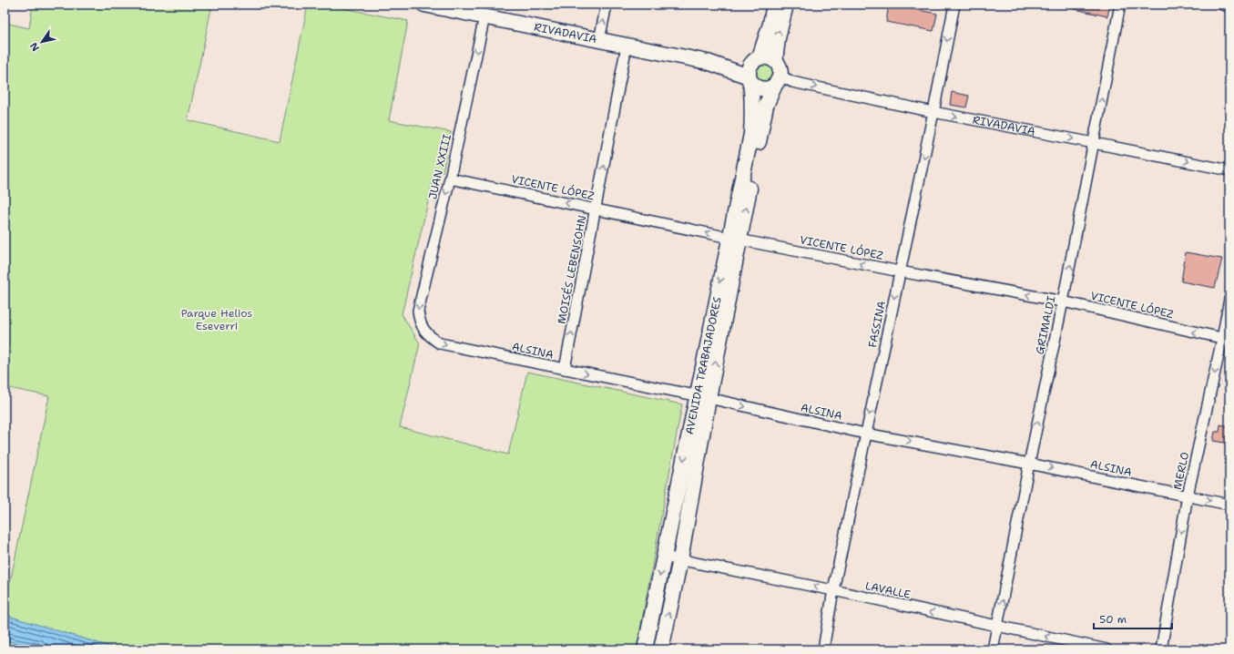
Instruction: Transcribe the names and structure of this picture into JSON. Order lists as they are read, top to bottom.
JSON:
{
  "streets": {
    "main road": ["RIVADAVIA", "AVENIDA TRABAJADORES"],
    "street": [
      "JUAN XXIII",
      "VICENTE LÓPEZ",
      "MOISÉS LEBENSOHN",
      "FASSINA",
      "GRIMALDI",
      "ALSINA",
      "MERLO",
      "LAVALLE"
    ]
  },
  "crossings": [
    ["RIVADAVIA", "JUAN XXIII"],
    ["RIVADAVIA", "MOISÉS LEBENSOHN"],
    ["RIVADAVIA", "FASSINA"],
    ["RIVADAVIA", "GRIMALDI"],
    ["RIVADAVIA", "AVENIDA TRABAJADORES"],
    ["JUAN XXIII", "VICENTE LÓPEZ"],
    ["JUAN XXIII", "ALSINA"],
    ["VICENTE LÓPEZ", "MOISÉS LEBENSOHN"],
    ["VICENTE LÓPEZ", "FASSINA"],
    ["VICENTE LÓPEZ", "GRIMALDI"],
    ["VICENTE LÓPEZ", "AVENIDA TRABAJADORES"],
    ["VICENTE LÓPEZ", "MERLO"],
    ["MOISÉS LEBENSOHN", "ALSINA"],
    ["FASSINA", "ALSINA"],
    ["FASSINA", "LAVALLE"],
    ["GRIMALDI", "ALSINA"],
    ["GRIMALDI", "LAVALLE"],
    ["ALSINA", "AVENIDA TRABAJADORES"],
    ["ALSINA", "MERLO"],
    ["AVENIDA TRABAJADORES", "LAVALLE"]
  ],
  "one_way": [
    "RIVADAVIA",
    "JUAN XXIII",
    "VICENTE LÓPEZ",
    "MOISÉS LEBENSOHN",
    "FASSINA",
    "GRIMALDI",
    "ALSINA",
    "MERLO",
    "LAVALLE"
  ],
  "parks": ["Parque Helios Eseverri"],
  "scale_bar": "50 m",
  "north": "bottom left"
}
